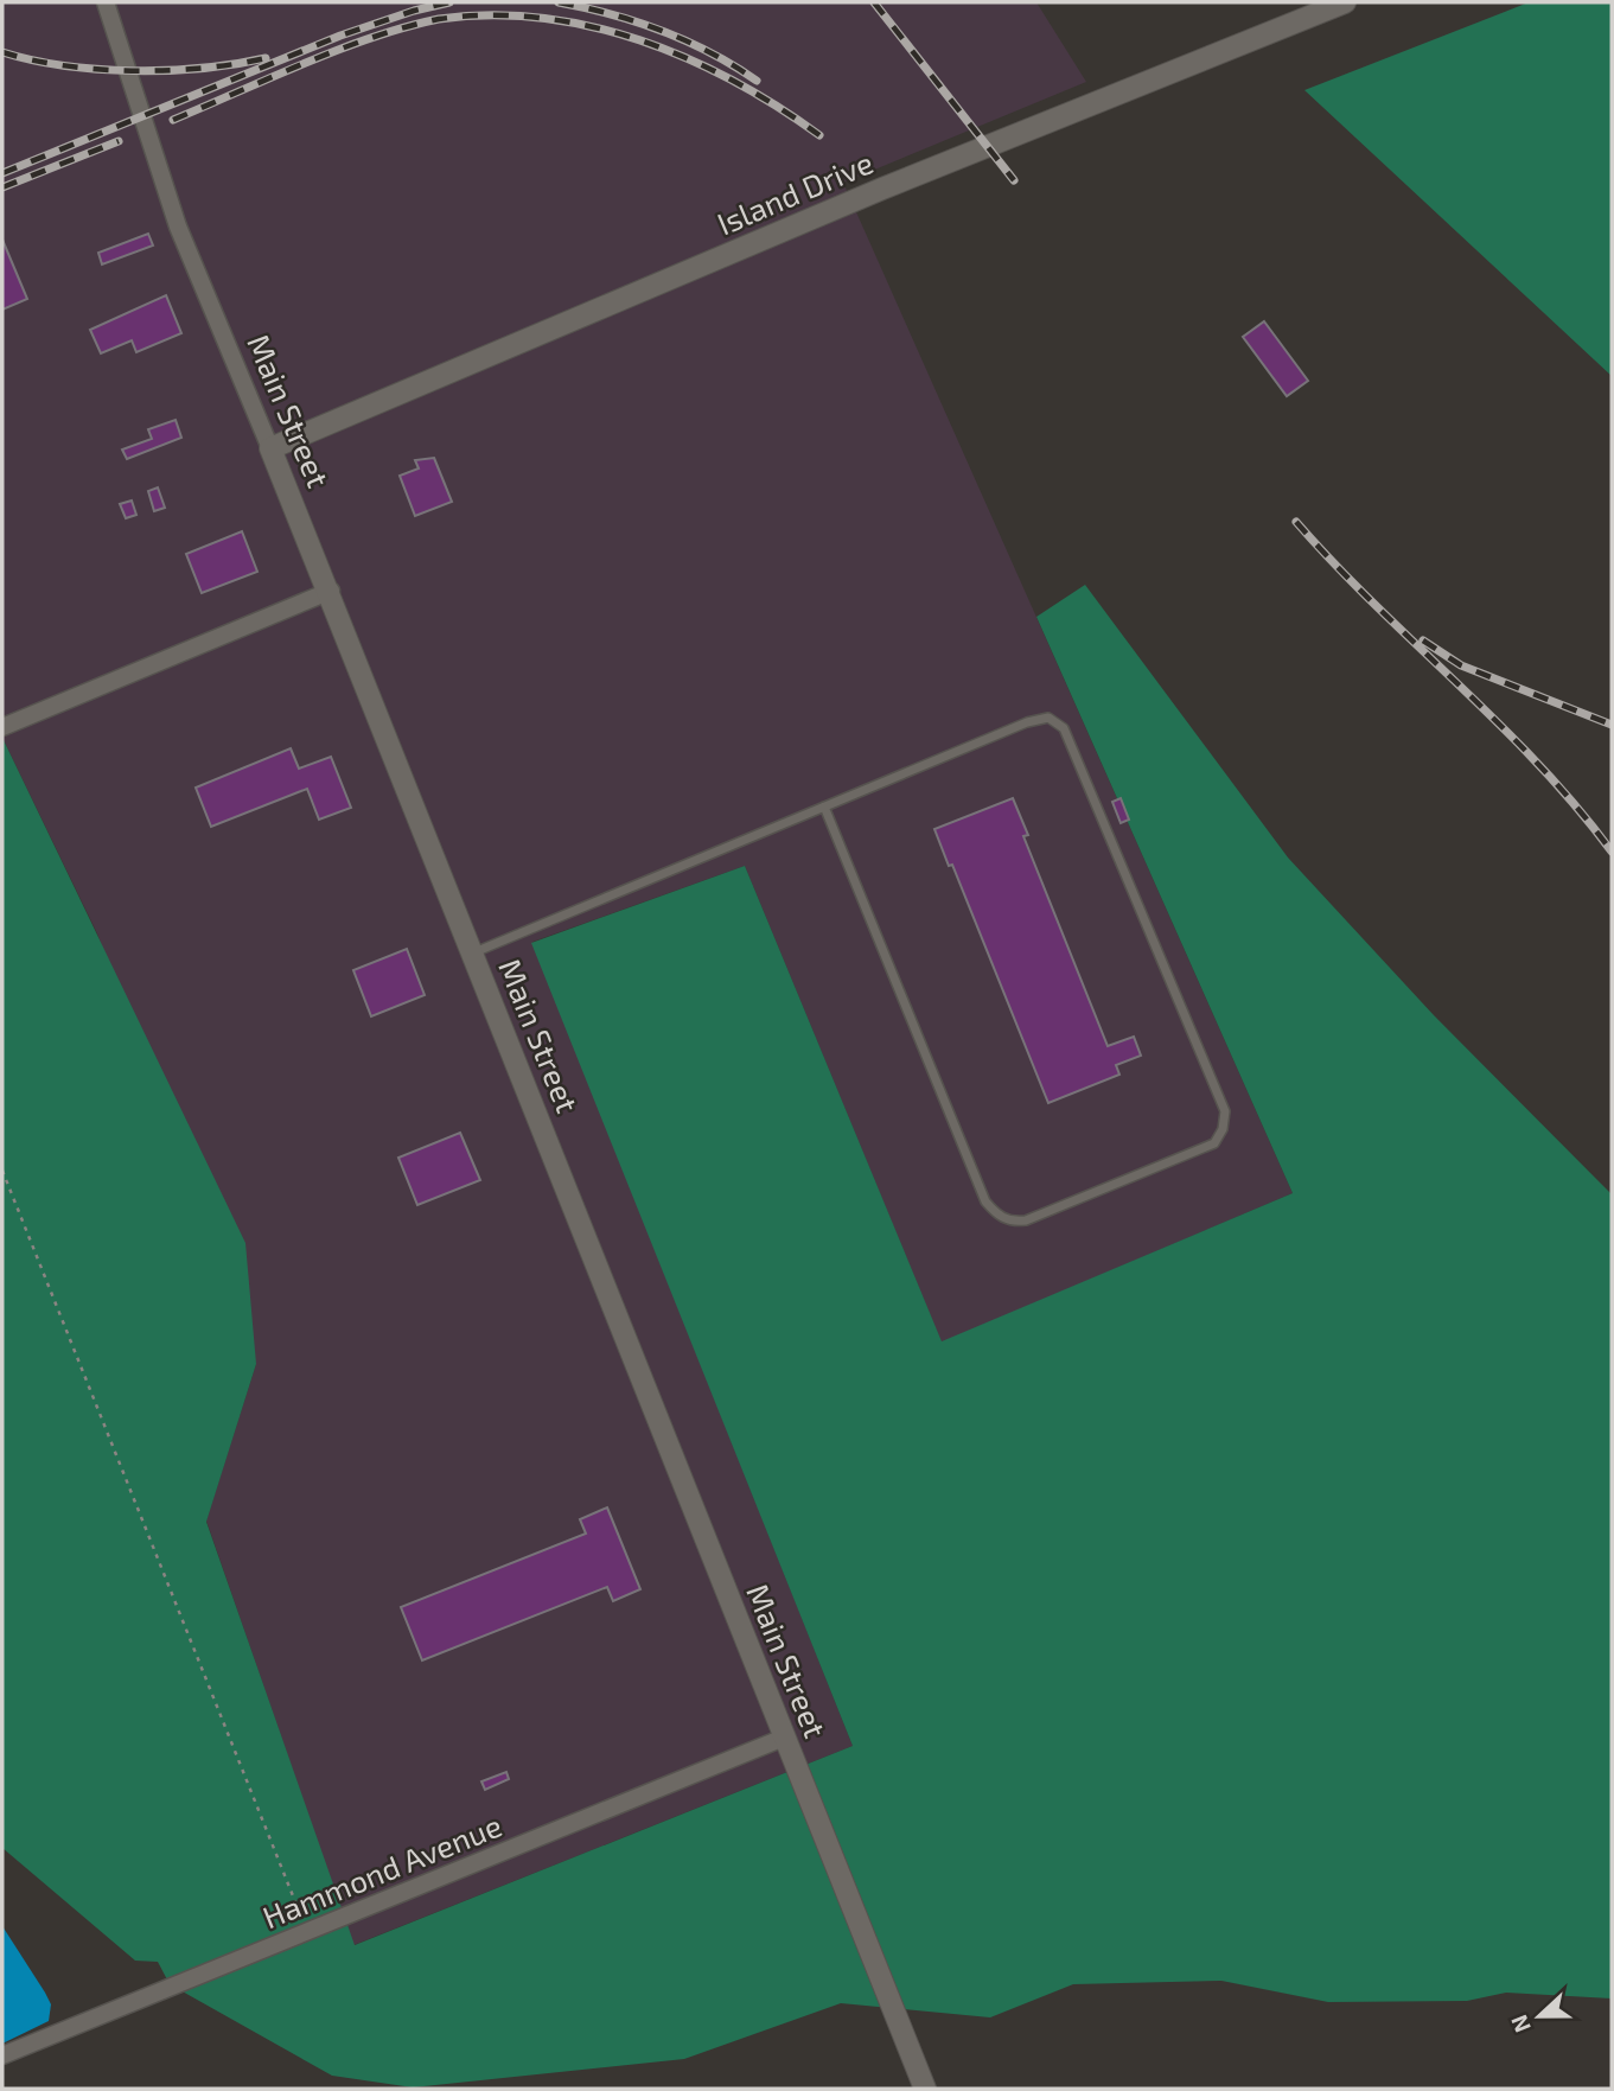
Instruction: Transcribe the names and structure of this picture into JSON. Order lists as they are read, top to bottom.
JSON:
{
  "streets": {
    "street": ["Island Drive", "Main Street", "Hammond Avenue"]
  },
  "crossings": [
    ["Island Drive", "Main Street"],
    ["Main Street", "Hammond Avenue"]
  ],
  "north": "left"
}
